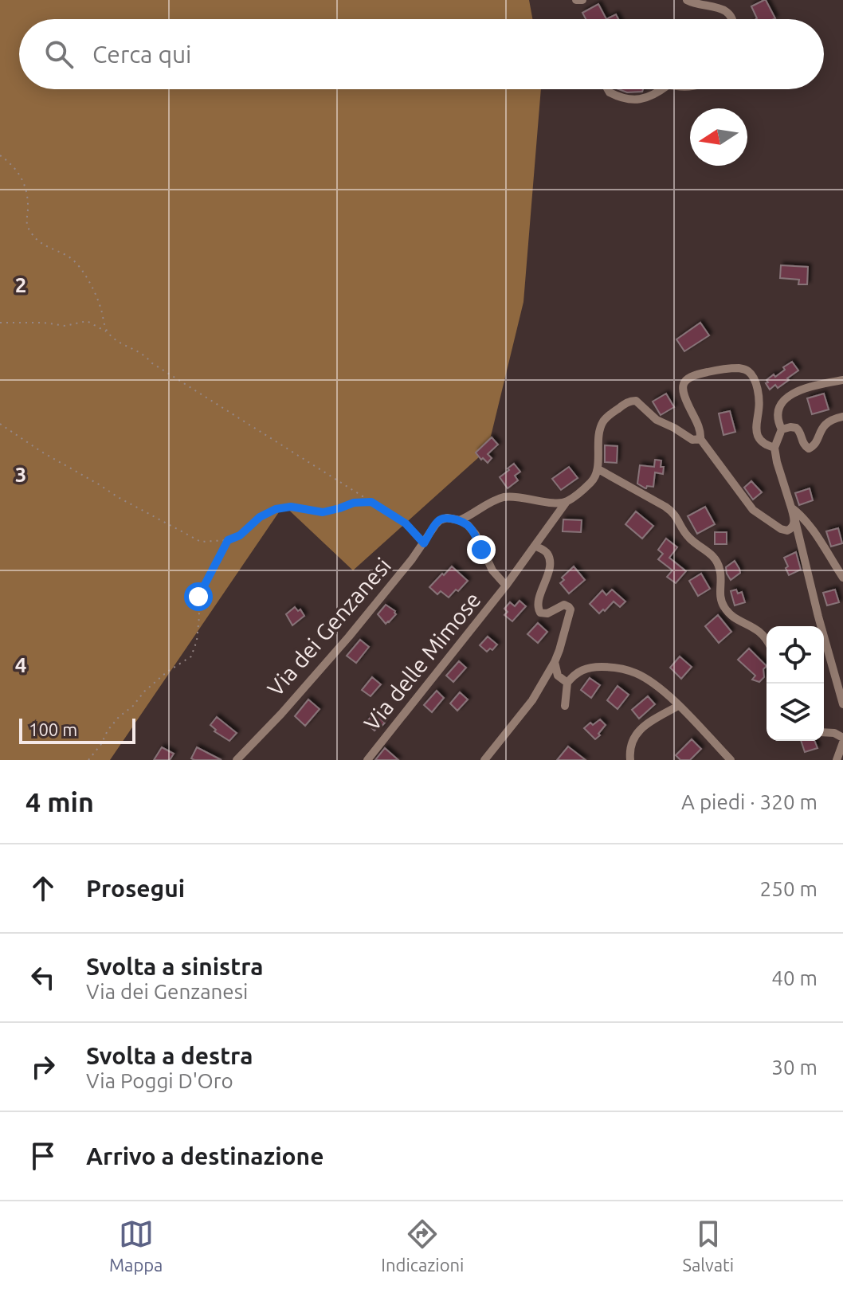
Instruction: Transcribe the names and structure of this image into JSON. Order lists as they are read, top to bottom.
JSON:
{
  "streets": {
    "street": ["Via dei Genzanesi", "Via delle Mimose"]
  },
  "scale_bar": "100 m",
  "north": "left",
  "page": {
    "search": "Cerca qui",
    "scale": "100 m",
    "heading": ["4 min", "A piedi · 320 m"],
    "list": [
      ["Prosegui", "250 m"],
      ["Svolta a sinistra", "Via dei Genzanesi", "40 m"],
      ["Svolta a destra", "Via Poggi D'Oro", "30 m"],
      "Arrivo a destinazione"
    ],
    "nav": ["Mappa", "Indicazioni", "Salvati"]
  },
  "grid": {
    "rows": ["2", "3", "4"]
  }
}
